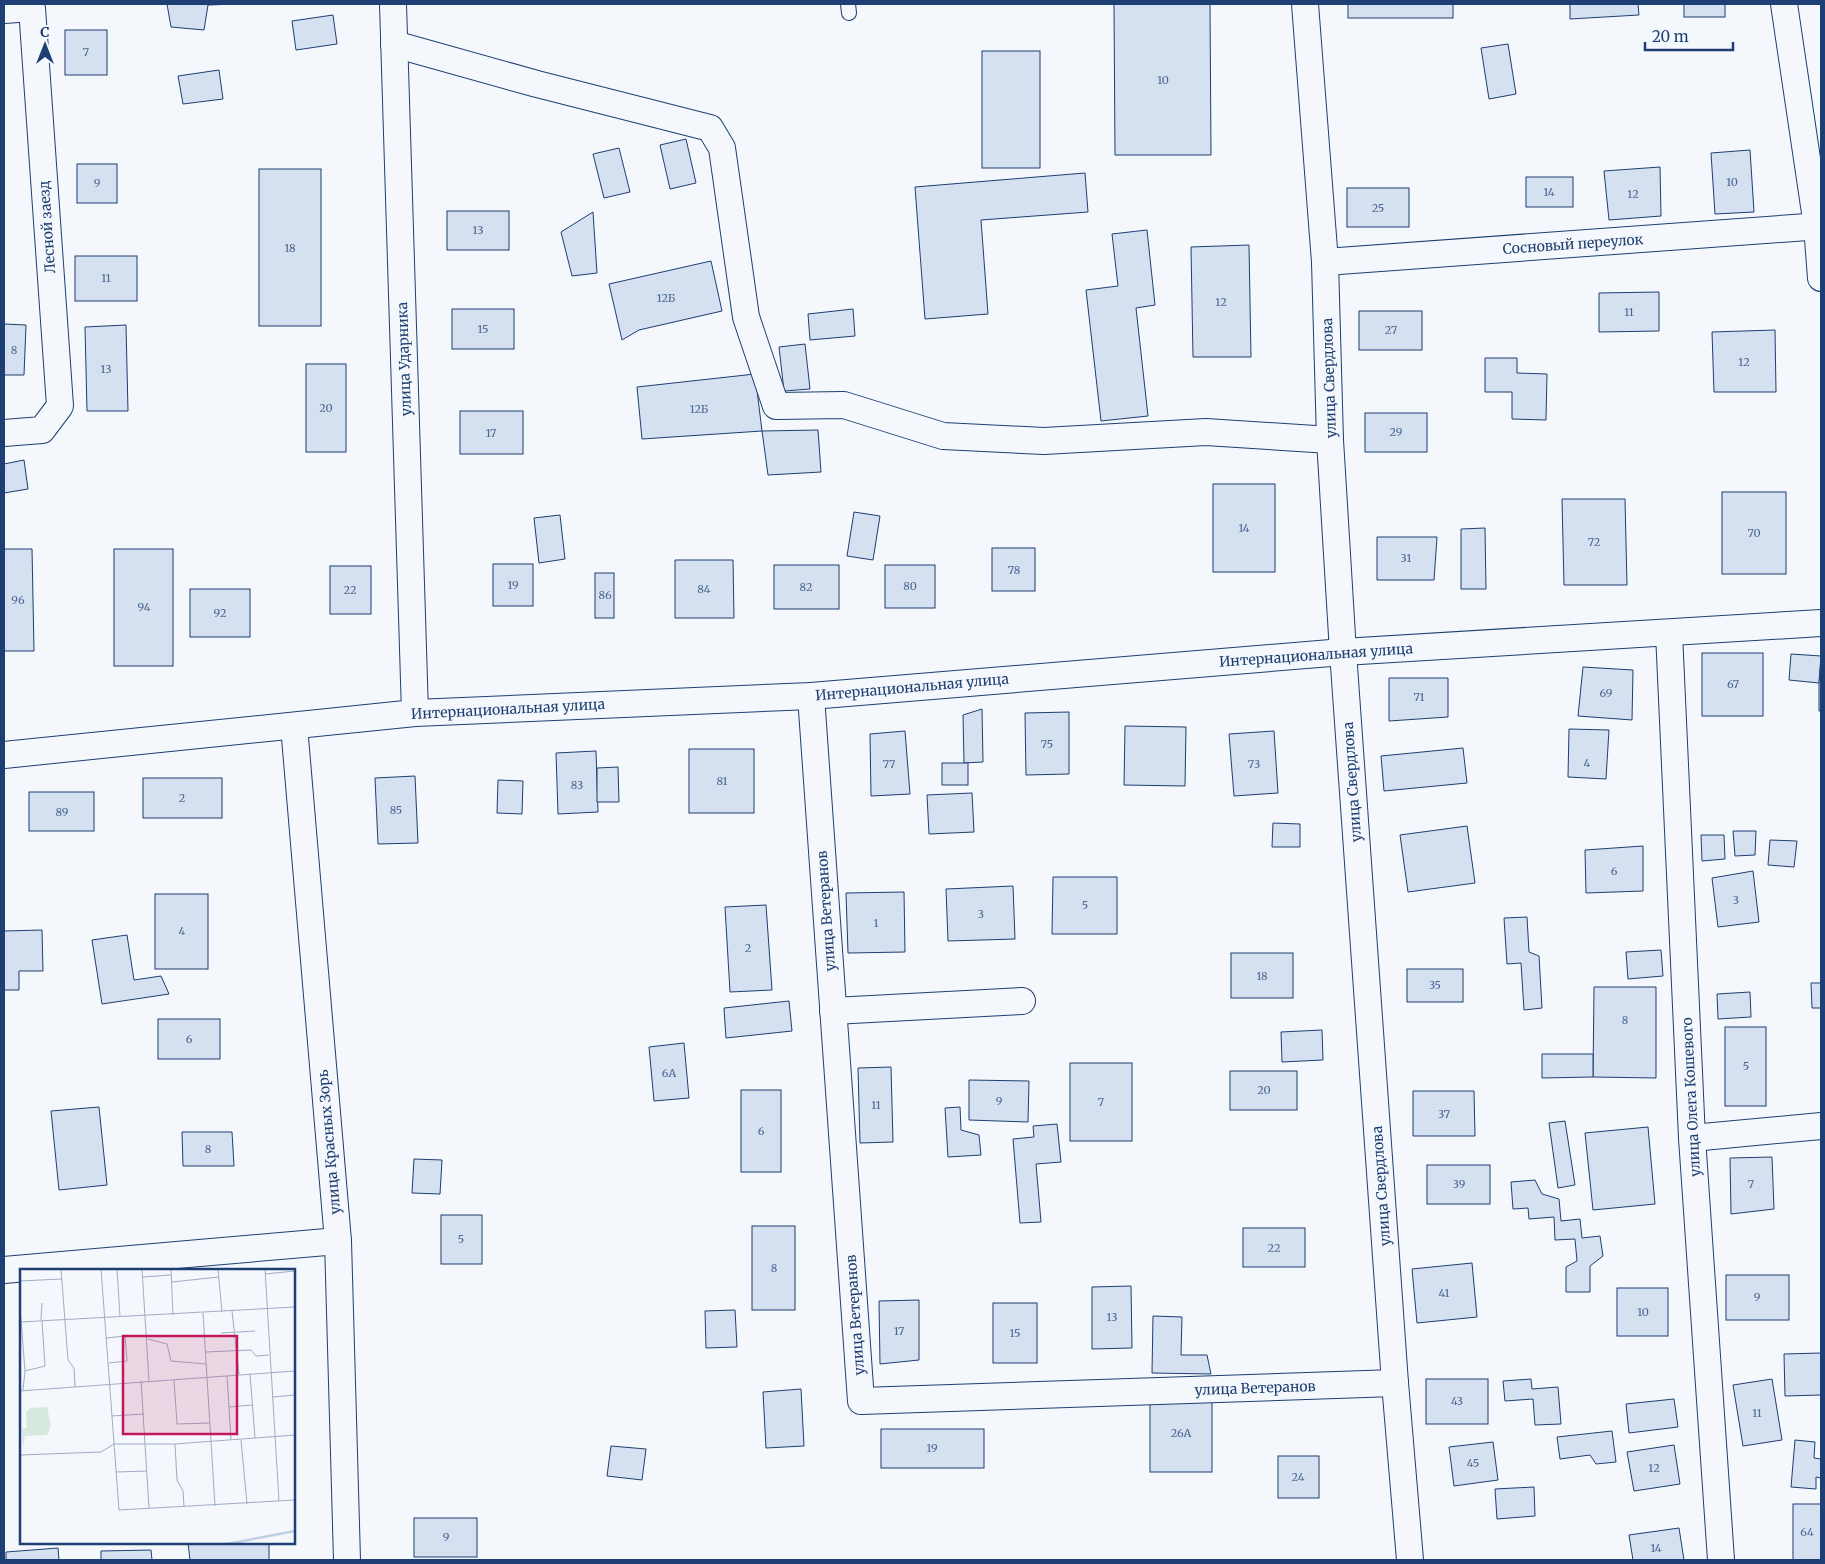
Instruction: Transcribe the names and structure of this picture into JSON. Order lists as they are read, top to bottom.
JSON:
{
  "streets": {
    "street": [
      "Лесной заезд",
      "Сосновый переулок",
      "улица Ударника",
      "улица Свердлова",
      "Интернациональная улица",
      "улица Ветеранов",
      "улица Олега Кошевого",
      "улица Красных Зорь"
    ]
  },
  "crossings": [
    ["Сосновый переулок", "улица Свердлова"],
    ["улица Ударника", "Интернациональная улица"],
    ["улица Свердлова", "Интернациональная улица"],
    ["улица Свердлова", "улица Ветеранов"],
    ["Интернациональная улица", "улица Ветеранов"],
    ["Интернациональная улица", "улица Олега Кошевого"],
    ["Интернациональная улица", "улица Красных Зорь"]
  ],
  "house_numbers": [
    "7",
    "10",
    "10",
    "9",
    "14",
    "12",
    "25",
    "13",
    "18",
    "11",
    "12Б",
    "12",
    "11",
    "15",
    "27",
    "8",
    "12",
    "13",
    "20",
    "12Б",
    "29",
    "17",
    "14",
    "70",
    "72",
    "31",
    "78",
    "19",
    "80",
    "82",
    "84",
    "22",
    "86",
    "96",
    "94",
    "92",
    "67",
    "69",
    "71",
    "75",
    "4",
    "77",
    "73",
    "81",
    "83",
    "2",
    "85",
    "89",
    "6",
    "3",
    "5",
    "3",
    "1",
    "4",
    "2",
    "18",
    "35",
    "8",
    "6",
    "5",
    "6А",
    "20",
    "9",
    "7",
    "11",
    "37",
    "6",
    "8",
    "39",
    "7",
    "5",
    "22",
    "8",
    "41",
    "9",
    "10",
    "13",
    "17",
    "15",
    "43",
    "11",
    "26А",
    "19",
    "45",
    "12",
    "24",
    "64",
    "9",
    "14"
  ],
  "scale_bar": "20 m",
  "north": "top"
}
